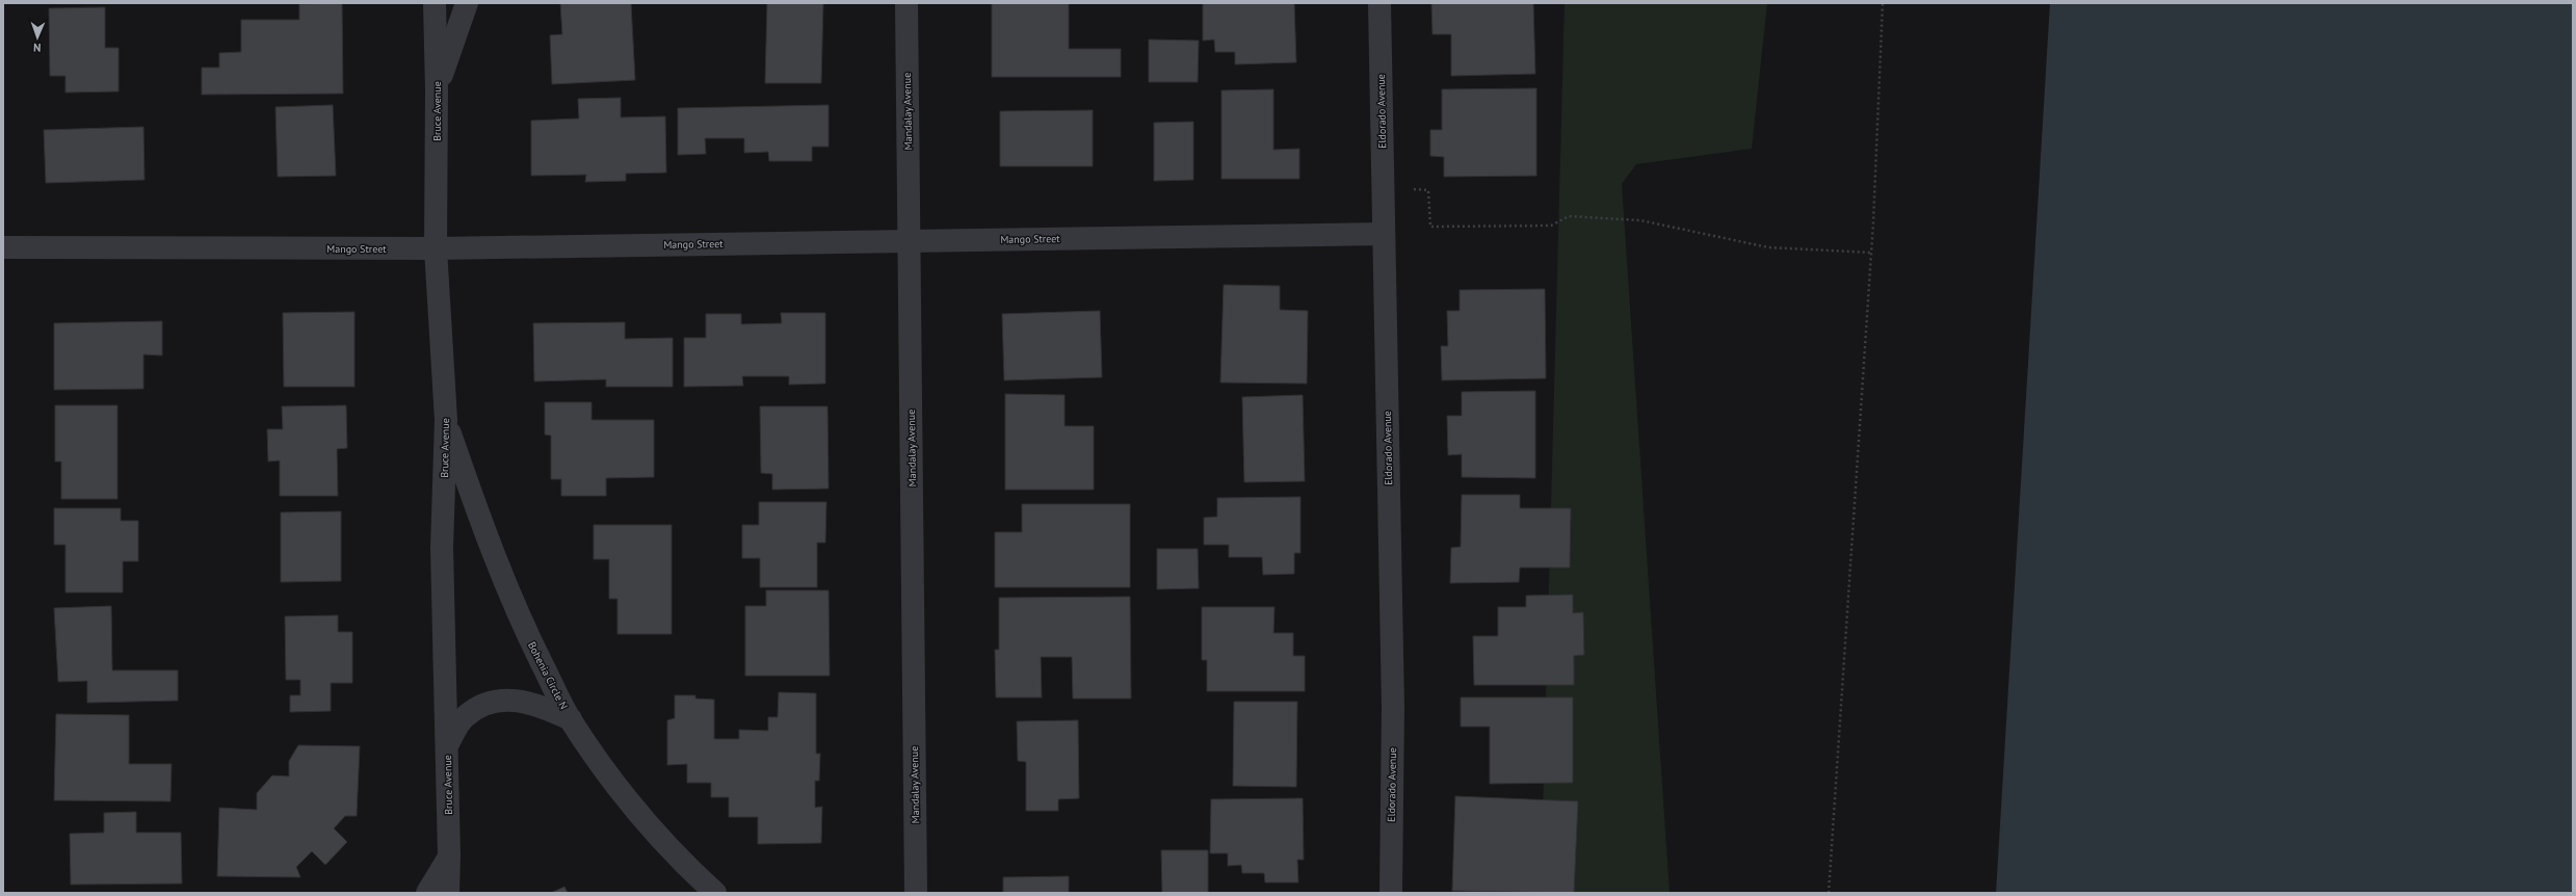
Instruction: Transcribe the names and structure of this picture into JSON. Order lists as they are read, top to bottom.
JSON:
{
  "streets": {
    "street": [
      "Bruce Avenue",
      "Mandalay Avenue",
      "Eldorado Avenue",
      "Mango Street",
      "Bohenia Circle N"
    ]
  },
  "crossings": [
    ["Bruce Avenue", "Mango Street"],
    ["Bruce Avenue", "Bohenia Circle N"],
    ["Mandalay Avenue", "Mango Street"],
    ["Eldorado Avenue", "Mango Street"]
  ],
  "north": "bottom"
}
